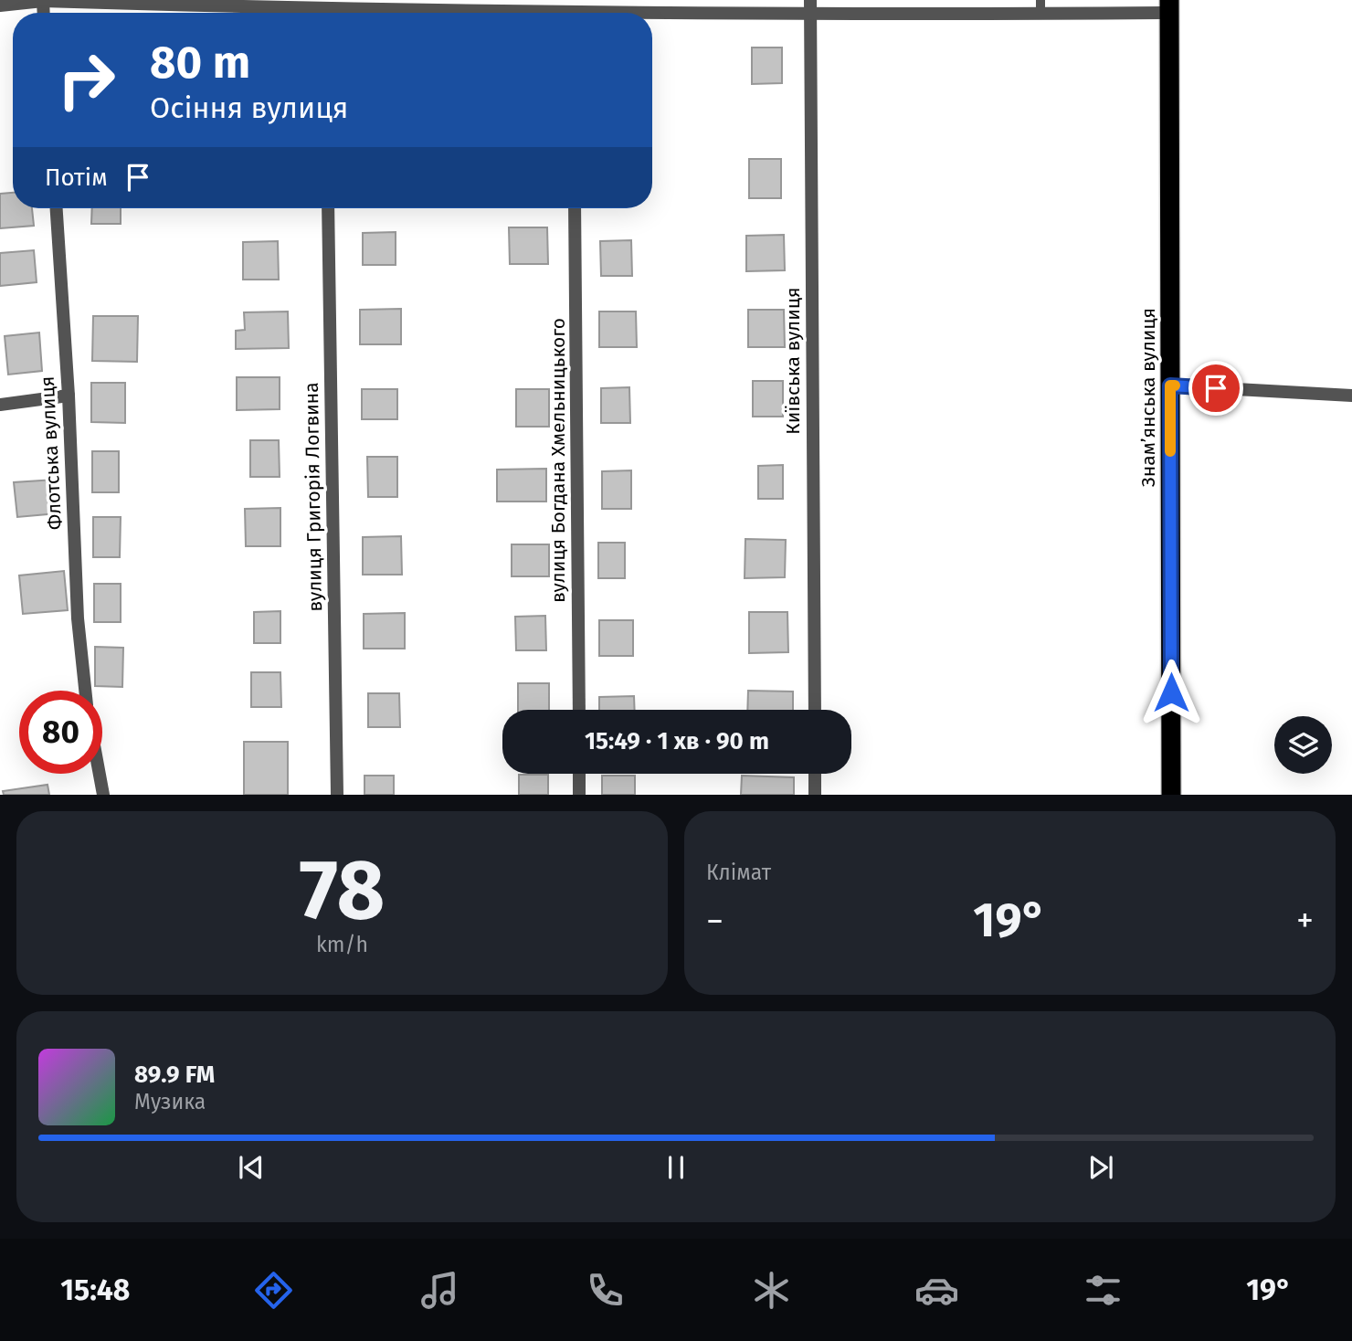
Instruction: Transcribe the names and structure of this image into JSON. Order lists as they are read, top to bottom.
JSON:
{
  "streets": {
    "highway": ["Знамʼянська вулиця"],
    "street": [
      "Київська вулиця",
      "Флотська вулиця",
      "вулиця Богдана Хмельницького",
      "вулиця Григорія Логвина"
    ]
  },
  "page": {
    "turn": ["80 m", "Осіння вулиця"],
    "then": "Потім",
    "limit": "80",
    "trip": "15:49 · 1 хв · 90 m",
    "tile": [
      ["78", "km/h"],
      "Клімат"
    ],
    "heat": ["−", "19°", "+"],
    "song": ["89.9 FM", "Музика"],
    "tabs": ["15:48", "19°"]
  }
}
